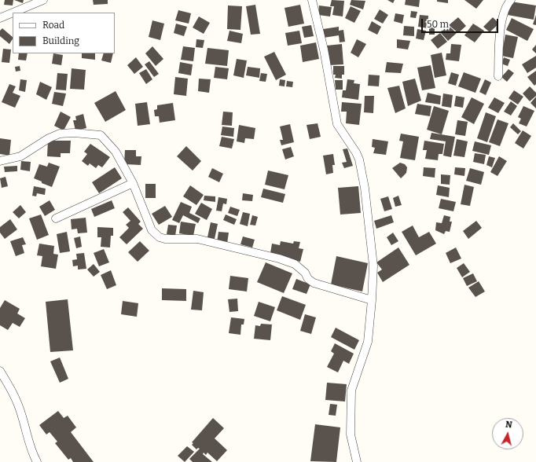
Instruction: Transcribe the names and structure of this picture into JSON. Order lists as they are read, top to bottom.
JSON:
{
  "legend": ["Road", "Building"],
  "scale_bar": "50 m",
  "north": "top"
}
